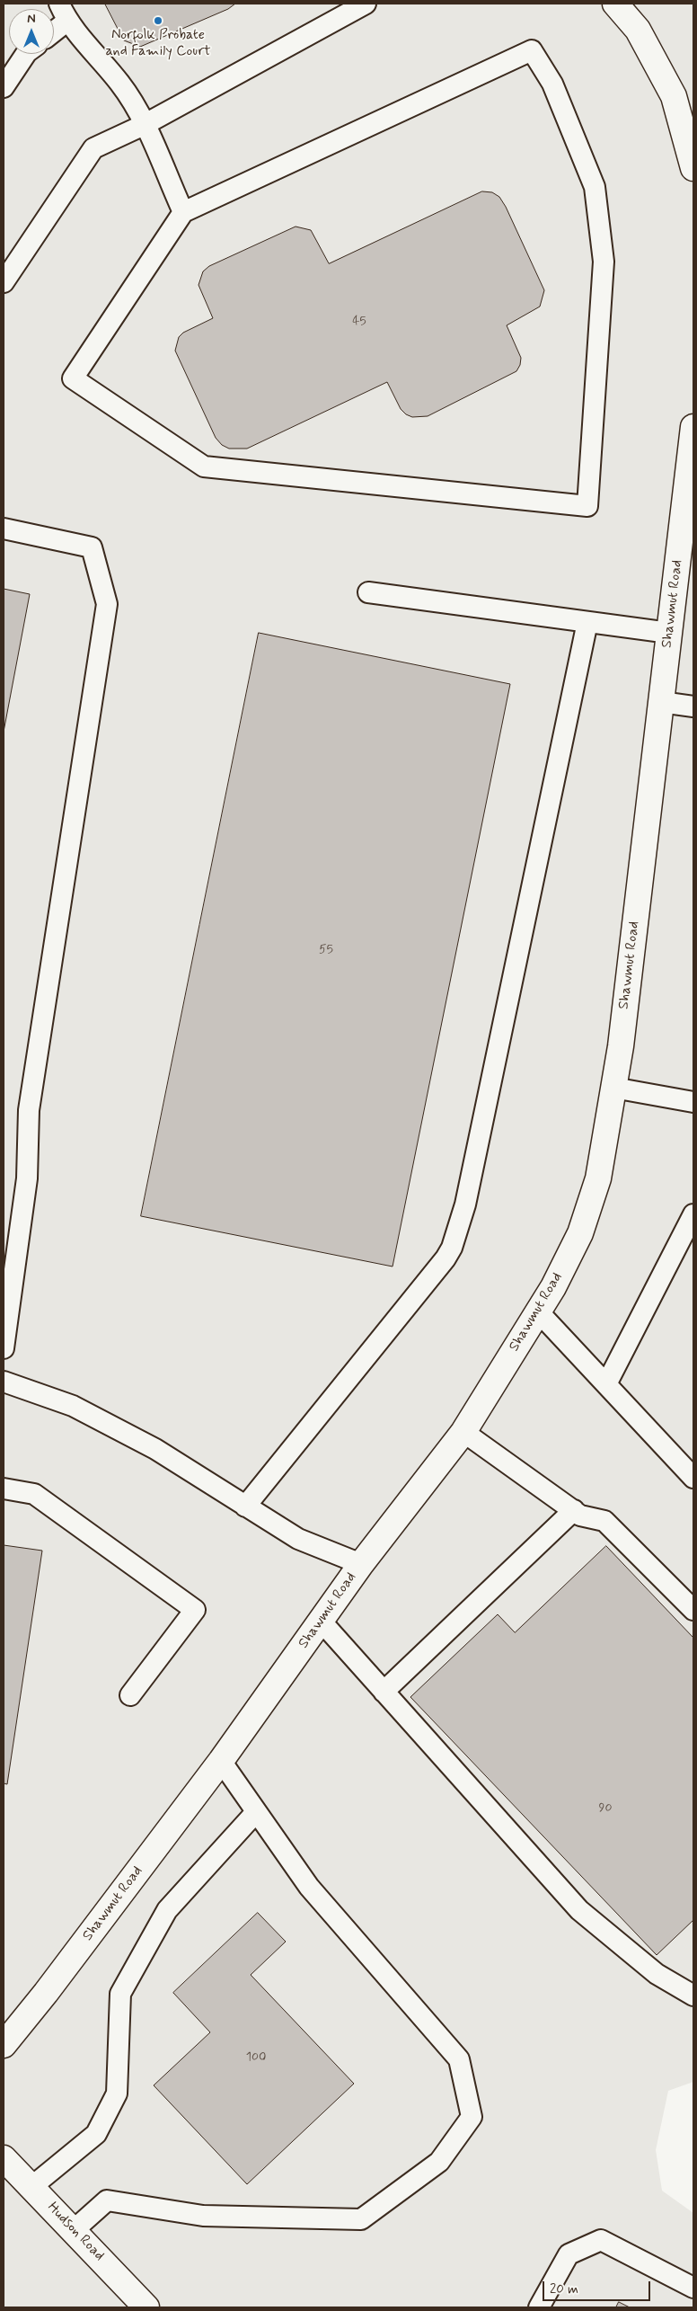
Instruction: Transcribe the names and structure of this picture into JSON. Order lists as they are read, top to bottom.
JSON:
{
  "streets": {
    "street": ["Shawmut Road", "Hudson Road"]
  },
  "places": ["Norfolk Probate and Family Court"],
  "house_numbers": [
    "45",
    "55",
    "90",
    "100"
  ],
  "scale_bar": "20 m",
  "north": "top"
}
